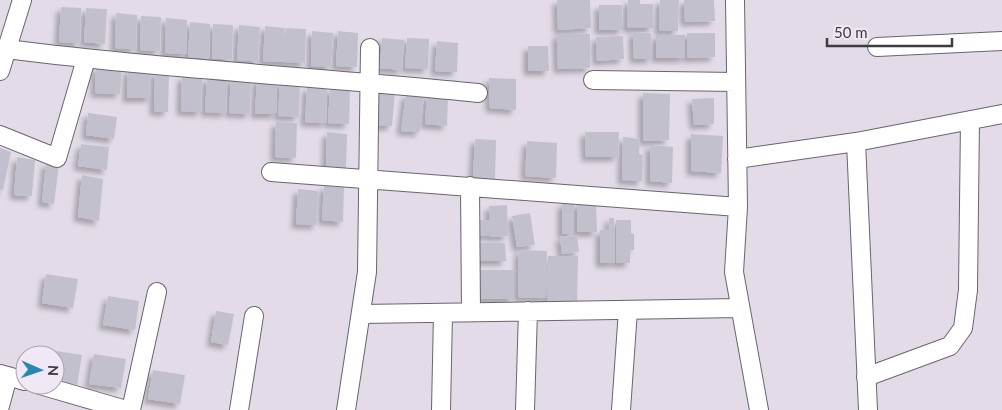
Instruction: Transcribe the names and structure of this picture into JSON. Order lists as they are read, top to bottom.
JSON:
{
  "scale_bar": "50 m",
  "north": "right"
}
